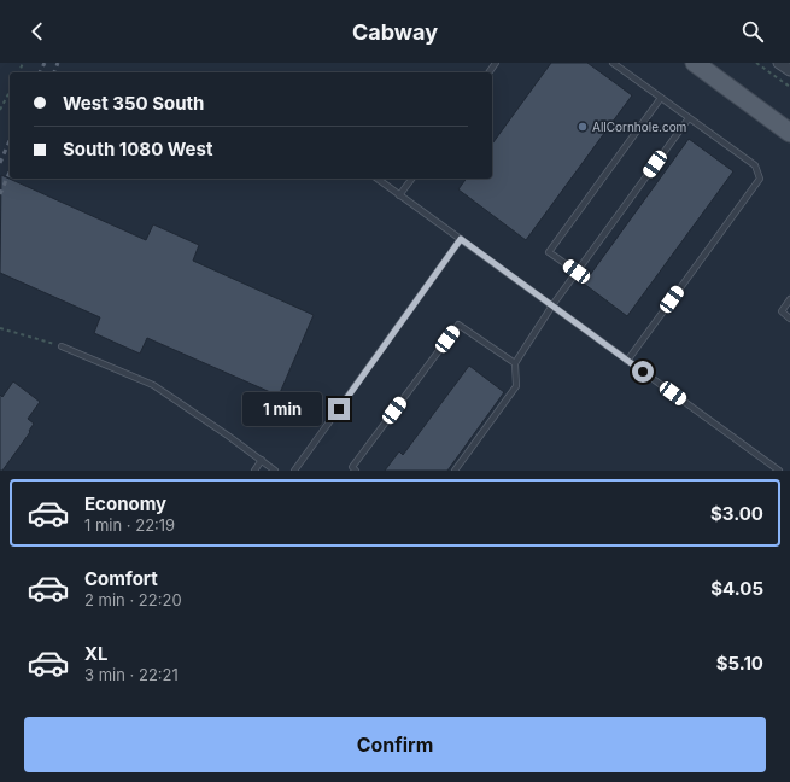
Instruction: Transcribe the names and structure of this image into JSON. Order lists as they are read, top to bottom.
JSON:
{
  "places": ["AllCornhole.com"],
  "page": {
    "header": "Cabway",
    "banner": ["West 350 South", "South 1080 West"],
    "bubble": "1 min",
    "list": [
      {
        "name": "Economy",
        "note": "1 min · 22:19",
        "value": "$3.00"
      },
      {
        "name": "Comfort",
        "note": "2 min · 22:20",
        "value": "$4.05"
      },
      {
        "name": "XL",
        "note": "3 min · 22:21",
        "value": "$5.10"
      }
    ],
    "buttons": "Confirm"
  }
}
